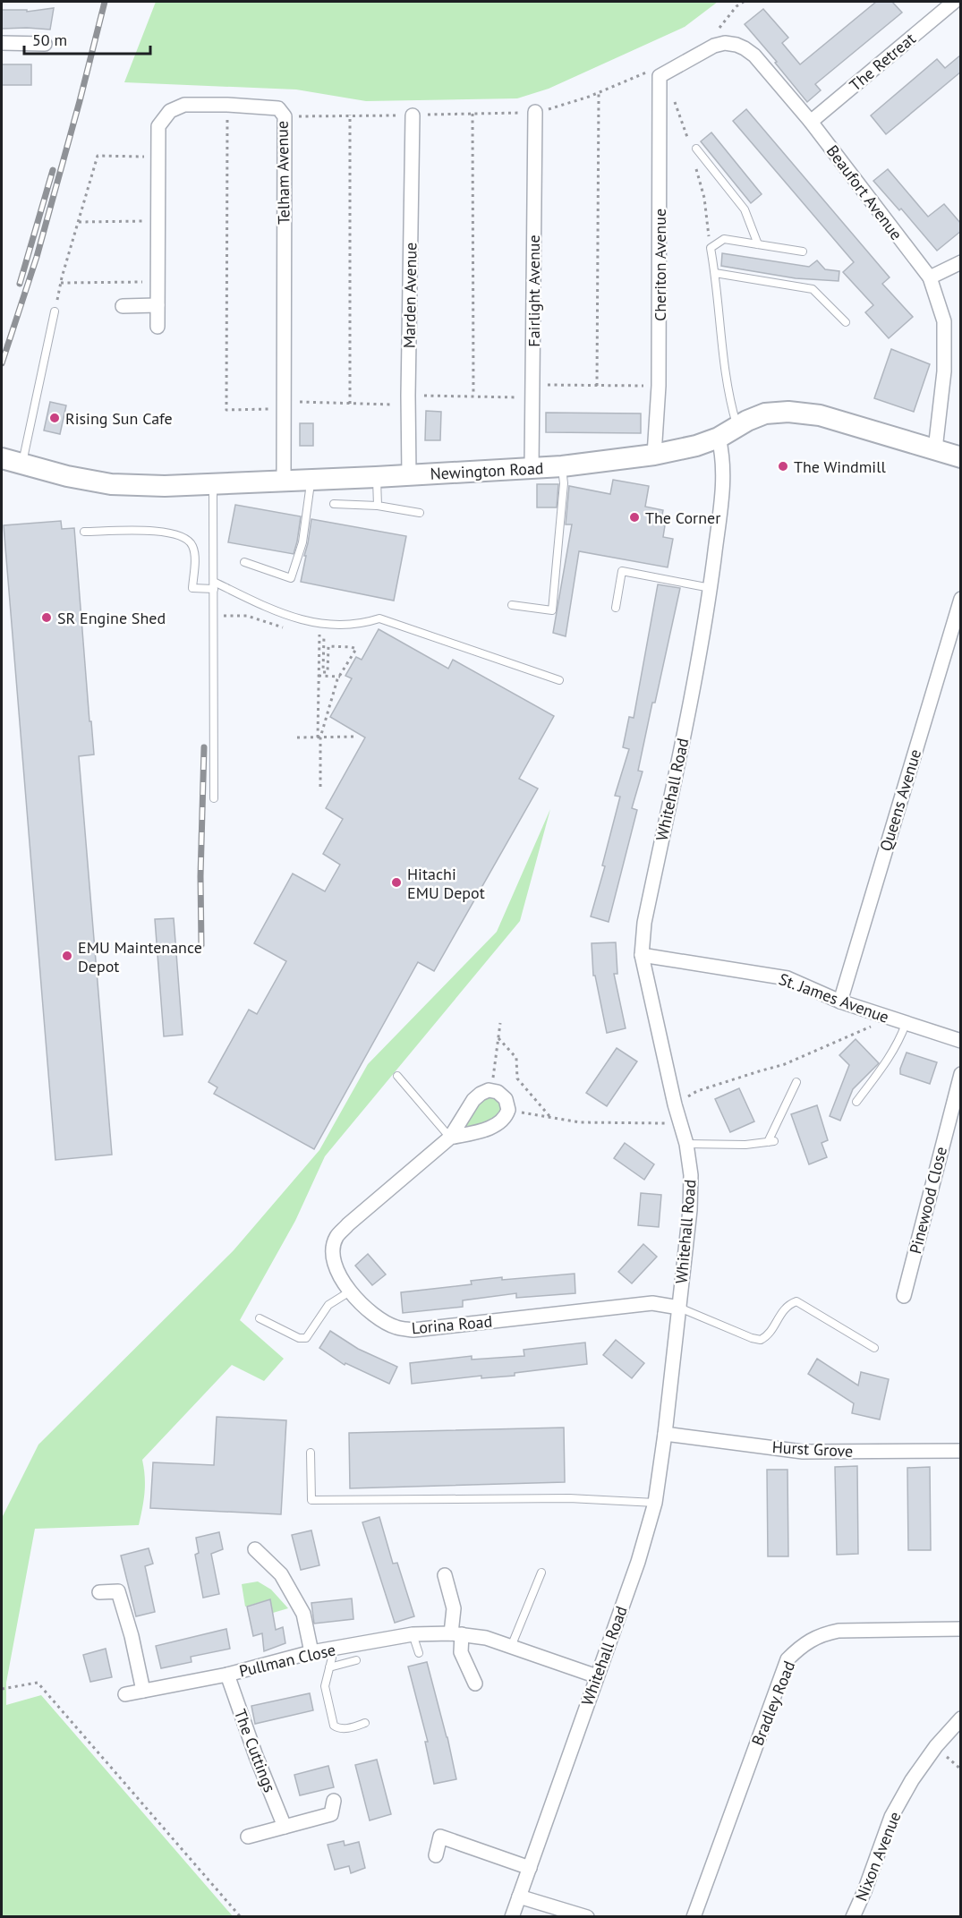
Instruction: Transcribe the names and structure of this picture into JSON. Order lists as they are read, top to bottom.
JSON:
{
  "streets": {
    "main road": ["Newington Road"],
    "street": [
      "The Retreat",
      "Telham Avenue",
      "Beaufort Avenue",
      "Cheriton Avenue",
      "Fairlight Avenue",
      "Marden Avenue",
      "Whitehall Road",
      "Queens Avenue",
      "St. James Avenue",
      "Pinewood Close",
      "Lorina Road",
      "Hurst Grove",
      "Pullman Close",
      "Bradley Road",
      "The Cuttings",
      "Nixon Avenue"
    ]
  },
  "crossings": [
    ["The Retreat", "Beaufort Avenue"],
    ["Telham Avenue", "Newington Road"],
    ["Beaufort Avenue", "Cheriton Avenue"],
    ["Beaufort Avenue", "Newington Road"],
    ["Cheriton Avenue", "Newington Road"],
    ["Fairlight Avenue", "Newington Road"],
    ["Marden Avenue", "Newington Road"],
    ["Newington Road", "Whitehall Road"],
    ["Whitehall Road", "St. James Avenue"],
    ["Whitehall Road", "Lorina Road"],
    ["Whitehall Road", "Hurst Grove"],
    ["Whitehall Road", "Pullman Close"],
    ["Queens Avenue", "St. James Avenue"],
    ["Pullman Close", "The Cuttings"]
  ],
  "places": [
    "Rising Sun Cafe",
    "The Windmill",
    "The Corner",
    "SR Engine Shed",
    "Hitachi EMU Depot",
    "EMU Maintenance Depot"
  ],
  "scale_bar": "50 m"
}
